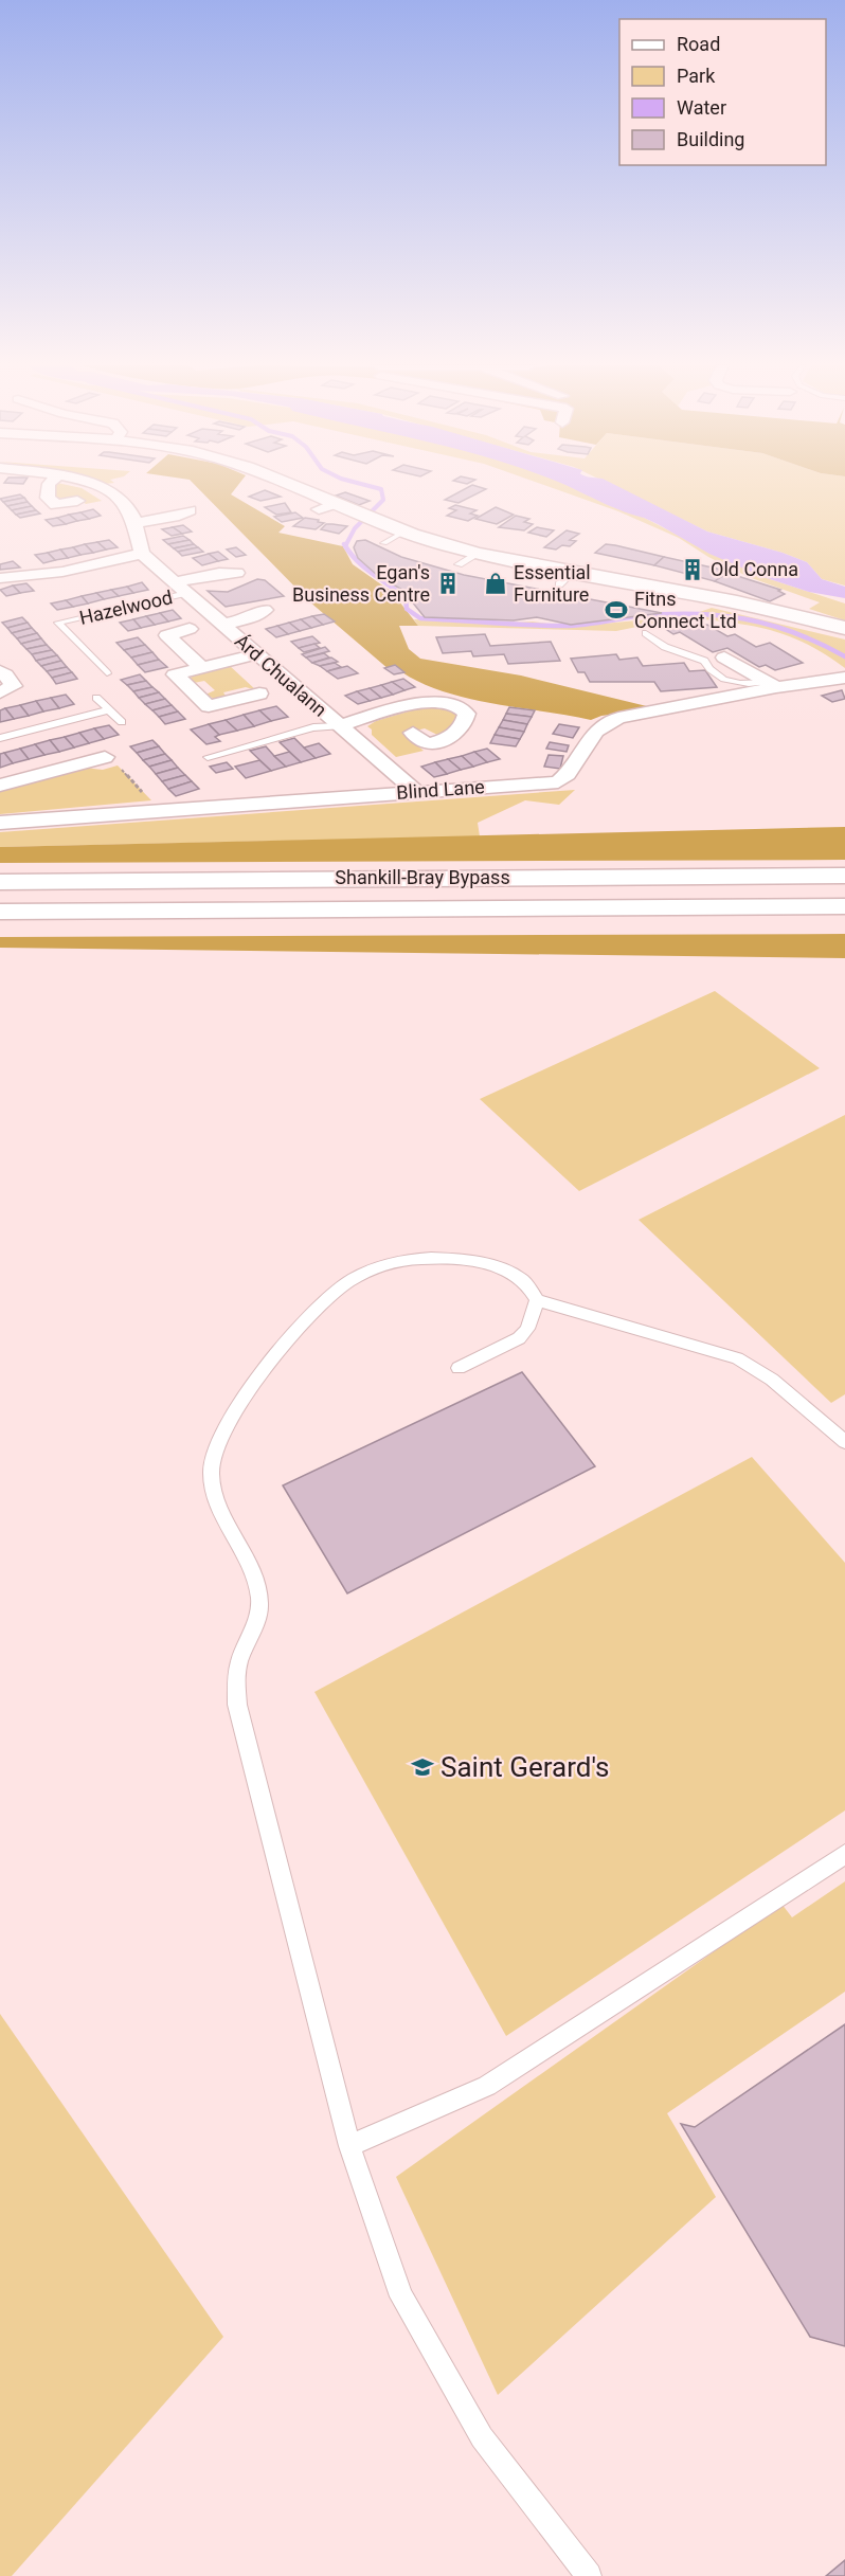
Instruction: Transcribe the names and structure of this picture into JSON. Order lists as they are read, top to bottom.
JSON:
{
  "streets": {
    "main road": ["Shankill-Bray Bypass"],
    "street": ["Hazelwood", "Árd Chualann", "Blind Lane"]
  },
  "crossings": [
    ["Hazelwood", "Árd Chualann"],
    ["Árd Chualann", "Blind Lane"]
  ],
  "places": {
    "building": ["Old Conna", "Egan's Business Centre"],
    "shop": ["Essential Furniture"],
    "sports": ["Fitns Connect Ltd"],
    "school or university": ["Saint Gerard's"]
  },
  "legend": [
    "Road",
    "Park",
    "Water",
    "Building"
  ]
}
